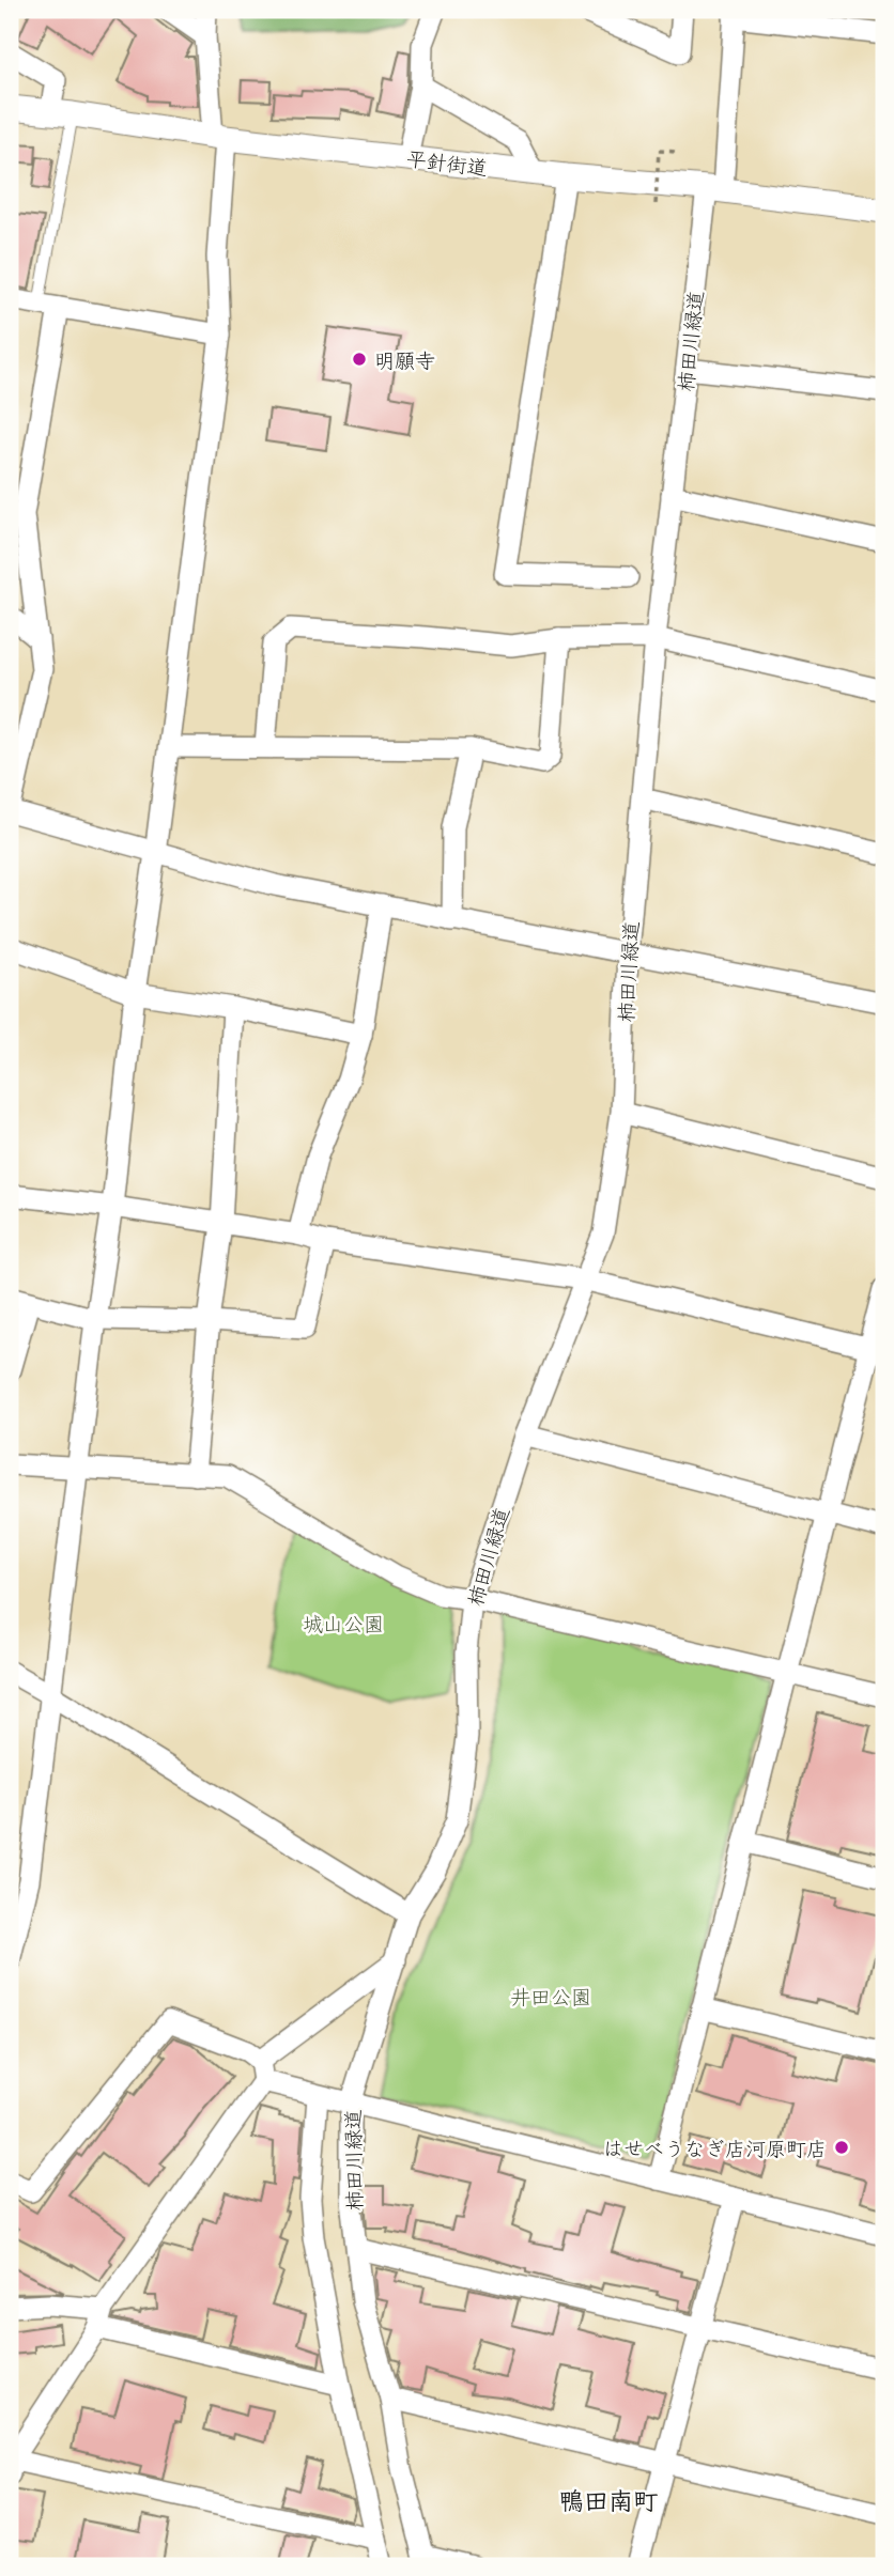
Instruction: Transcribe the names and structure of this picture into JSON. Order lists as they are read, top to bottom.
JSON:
{
  "streets": {
    "street": ["平針街道", "柿田川緑道"]
  },
  "crossings": [
    ["平針街道", "柿田川緑道"]
  ],
  "districts": ["鴨田南町"],
  "parks": ["城山公園", "井田公園"],
  "places": ["明願寺", "はせべうなぎ店河原町店"]
}
